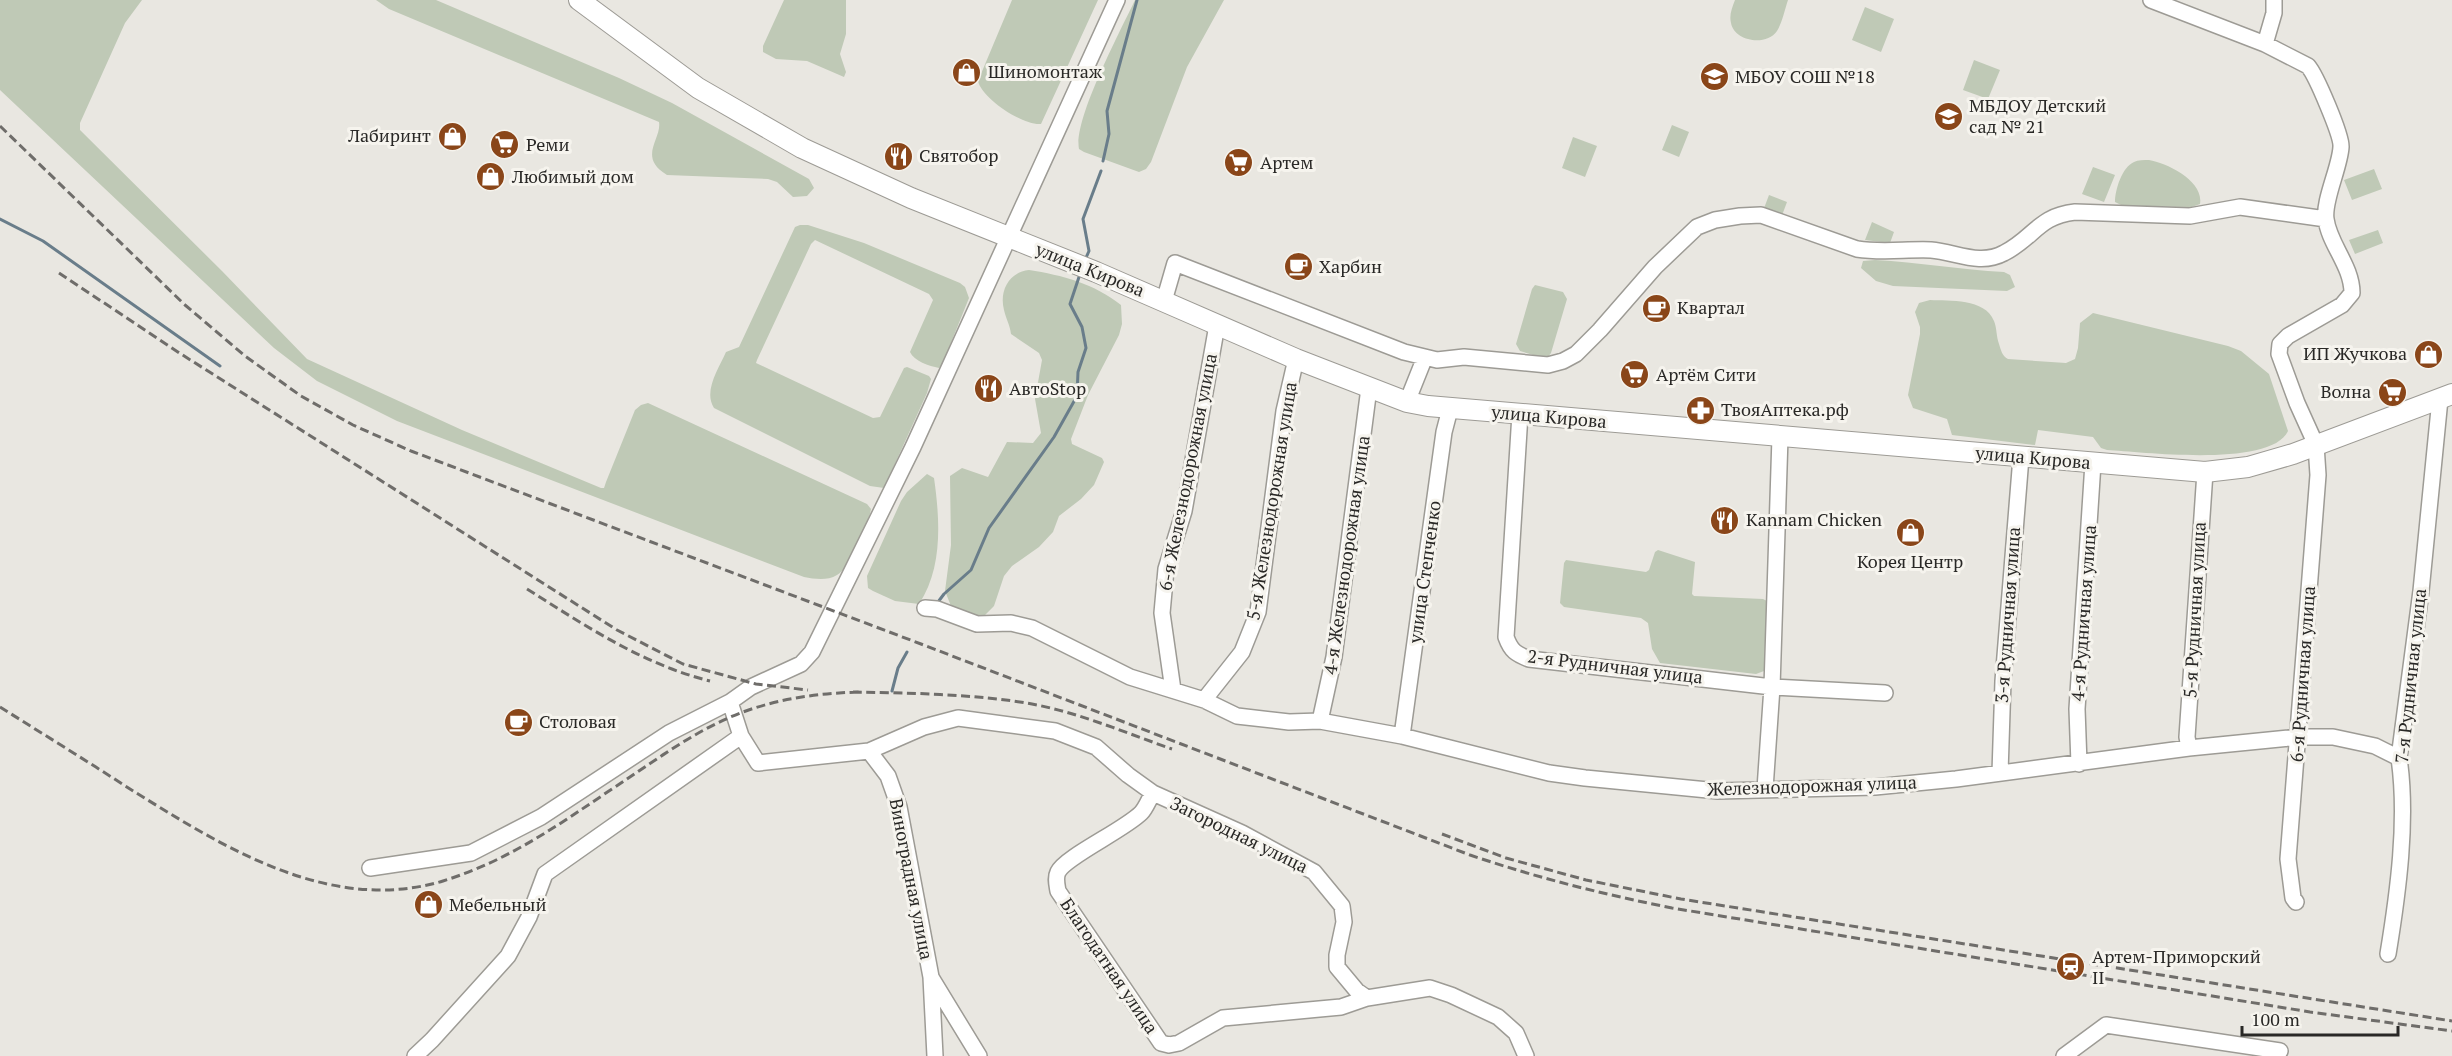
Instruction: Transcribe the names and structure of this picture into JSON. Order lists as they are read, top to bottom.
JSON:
{
  "streets": {
    "main road": ["улица Кирова"],
    "street": [
      "6-я Железнодорожная улица",
      "5-я Железнодорожная улица",
      "4-я Железнодорожная улица",
      "улица Степченко",
      "5-я Рудничная улица",
      "4-я Рудничная улица",
      "3-я Рудничная улица",
      "2-я Рудничная улица",
      "6-я Рудничная улица",
      "7-я Рудничная улица",
      "Железнодорожная улица",
      "Загородная улица",
      "Виноградная улица",
      "Благодатная улица"
    ]
  },
  "crossings": [
    ["улица Кирова", "6-я Железнодорожная улица"],
    ["улица Кирова", "5-я Железнодорожная улица"],
    ["улица Кирова", "4-я Железнодорожная улица"],
    ["улица Кирова", "улица Степченко"],
    ["улица Кирова", "5-я Рудничная улица"],
    ["улица Кирова", "4-я Рудничная улица"],
    ["улица Кирова", "3-я Рудничная улица"],
    ["улица Кирова", "2-я Рудничная улица"],
    ["улица Кирова", "6-я Рудничная улица"],
    ["улица Кирова", "7-я Рудничная улица"],
    ["6-я Железнодорожная улица", "Железнодорожная улица"],
    ["5-я Железнодорожная улица", "Железнодорожная улица"],
    ["4-я Железнодорожная улица", "Железнодорожная улица"],
    ["улица Степченко", "Железнодорожная улица"],
    ["5-я Рудничная улица", "Железнодорожная улица"],
    ["4-я Рудничная улица", "Железнодорожная улица"],
    ["3-я Рудничная улица", "Железнодорожная улица"],
    ["6-я Рудничная улица", "Железнодорожная улица"],
    ["7-я Рудничная улица", "Железнодорожная улица"],
    ["Загородная улица", "Виноградная улица"],
    ["Загородная улица", "Благодатная улица"]
  ],
  "places": {
    "shop": [
      "Шиномонтаж",
      "Лабиринт",
      "Любимый дом",
      "ИП Жучкова",
      "Корея Центр",
      "Мебельный"
    ],
    "school or university": ["МБОУ СОШ №18", "МБДОУ Детский сад № 21"],
    "supermarket": [
      "Реми",
      "Артем",
      "Артём Сити",
      "Волна"
    ],
    "restaurant": ["Святобор", "АвтоStop", "Kannam Chicken"],
    "cafe": ["Харбин", "Квартал", "Столовая"],
    "pharmacy": ["ТвояАптека.рф"],
    "station": ["Артем-Приморский II"]
  },
  "scale_bar": "100 m"
}
